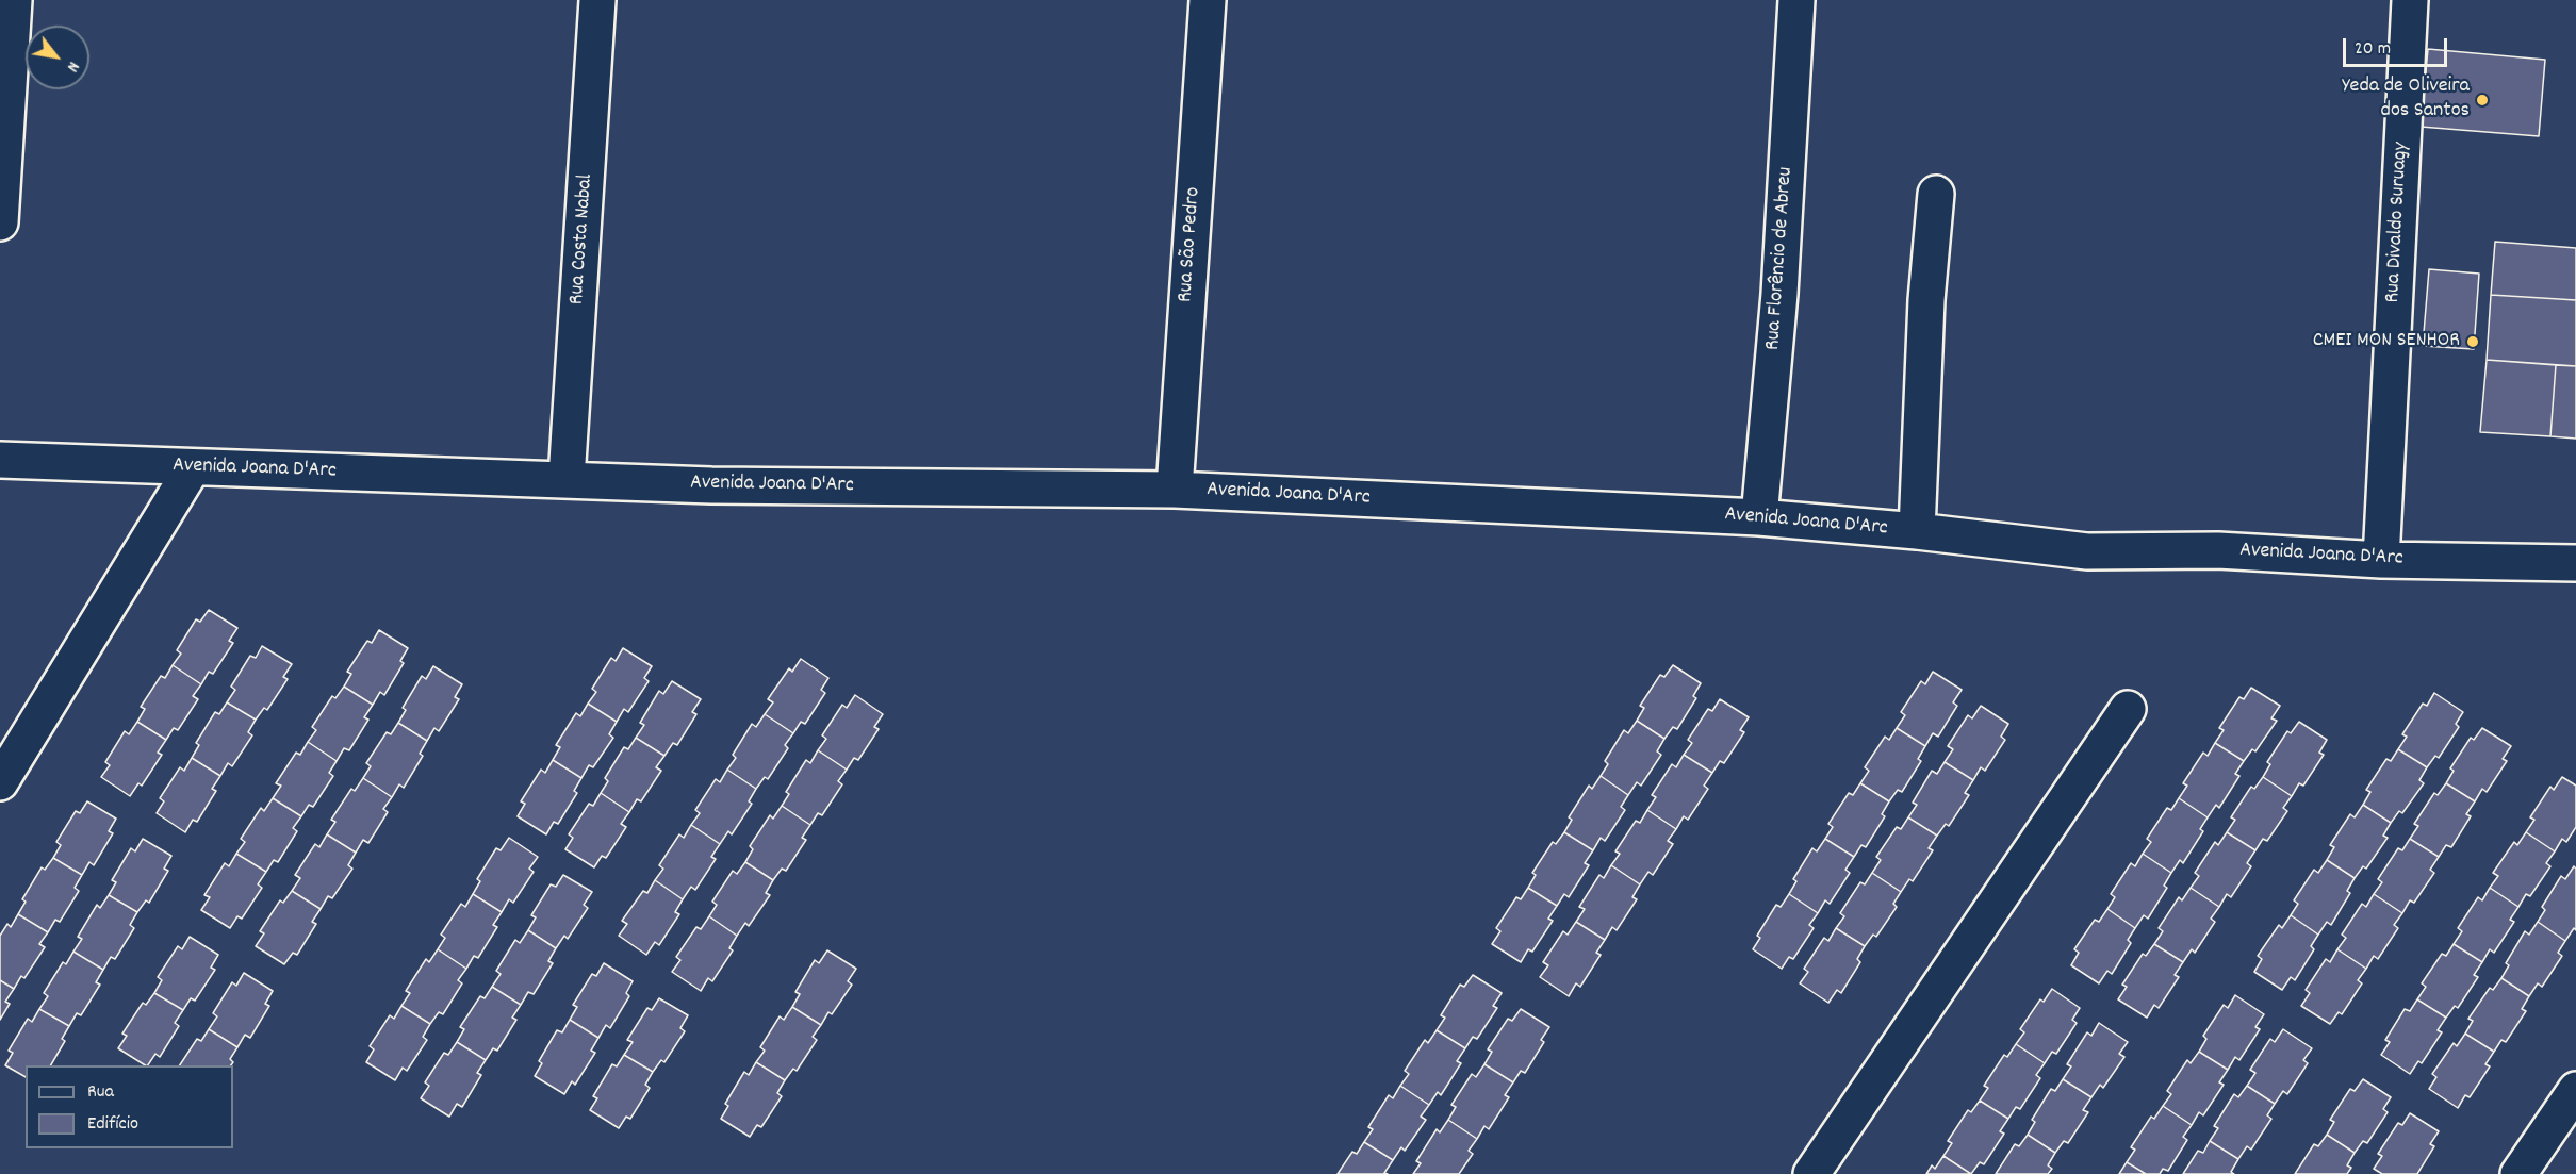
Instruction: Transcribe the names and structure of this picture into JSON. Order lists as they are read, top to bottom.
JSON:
{
  "streets": {
    "street": [
      "Rua Divaldo Suruagy",
      "Rua Costa Nabal",
      "Rua São Pedro",
      "Rua Florêncio de Abreu",
      "Avenida Joana D'Arc"
    ]
  },
  "crossings": [
    ["Rua Divaldo Suruagy", "Avenida Joana D'Arc"],
    ["Rua Costa Nabal", "Avenida Joana D'Arc"],
    ["Rua São Pedro", "Avenida Joana D'Arc"],
    ["Rua Florêncio de Abreu", "Avenida Joana D'Arc"]
  ],
  "places": ["Yeda de Oliveira dos Santos", "CMEI MON SENHOR"],
  "legend": ["Rua", "Edifício"],
  "scale_bar": "20 m",
  "north": "bottom right"
}
